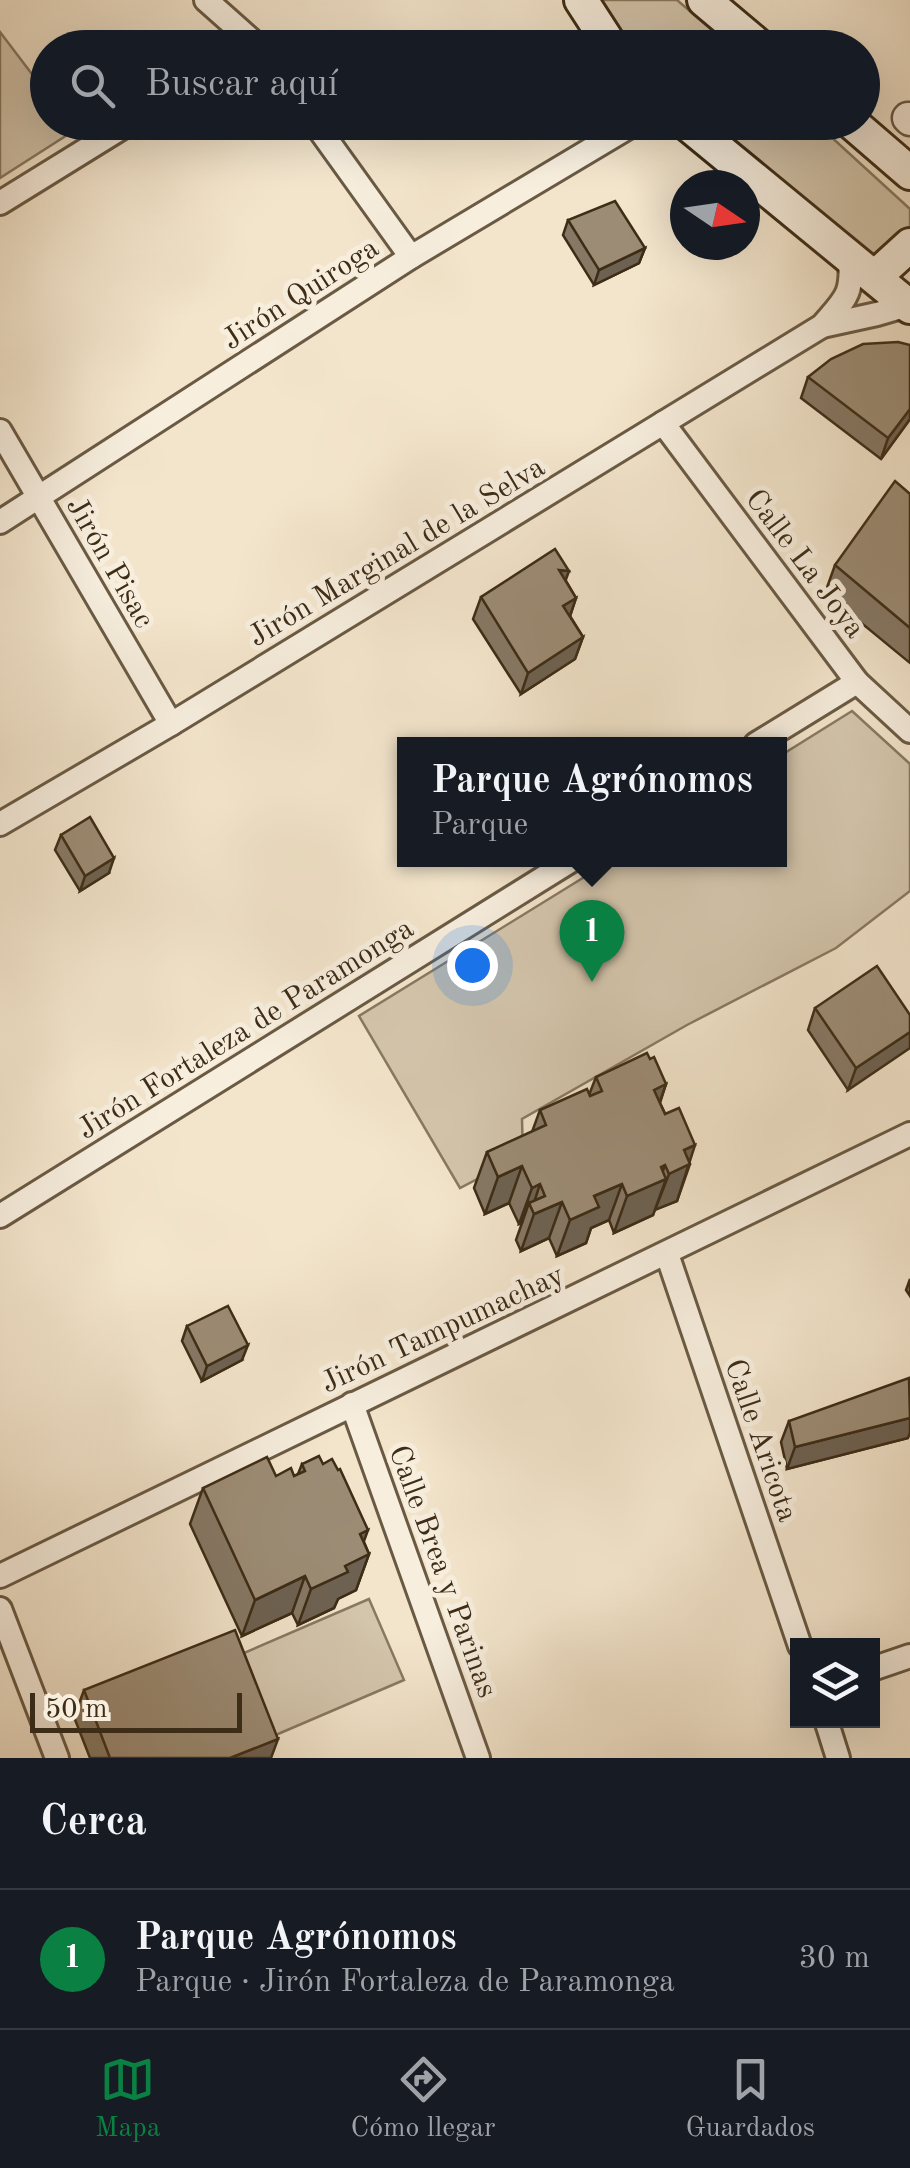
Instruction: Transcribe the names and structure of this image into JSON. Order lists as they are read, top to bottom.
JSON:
{
  "streets": {
    "street": [
      "Jirón Quiroga",
      "Jirón Marginal de la Selva",
      "Jirón Pisac",
      "Calle La Joya",
      "Jirón Fortaleza de Paramonga",
      "Jirón Tampumachay",
      "Calle Aricota",
      "Calle Brea y Parinas"
    ]
  },
  "crossings": [
    ["Jirón Quiroga", "Jirón Pisac"],
    ["Jirón Marginal de la Selva", "Jirón Pisac"],
    ["Jirón Marginal de la Selva", "Calle La Joya"],
    ["Jirón Tampumachay", "Calle Aricota"],
    ["Jirón Tampumachay", "Calle Brea y Parinas"]
  ],
  "scale_bar": "50 m",
  "north": "right",
  "page": {
    "search": "Buscar aquí",
    "popup": ["Parque Agrónomos", "Parque"],
    "pins": "1",
    "scale": "50 m",
    "heading": "Cerca",
    "list": [
      {
        "mark": "1",
        "name": "Parque Agrónomos",
        "note": "Parque · Jirón Fortaleza de Paramonga",
        "value": "30 m"
      }
    ],
    "nav": ["Mapa", "Cómo llegar", "Guardados"]
  }
}
